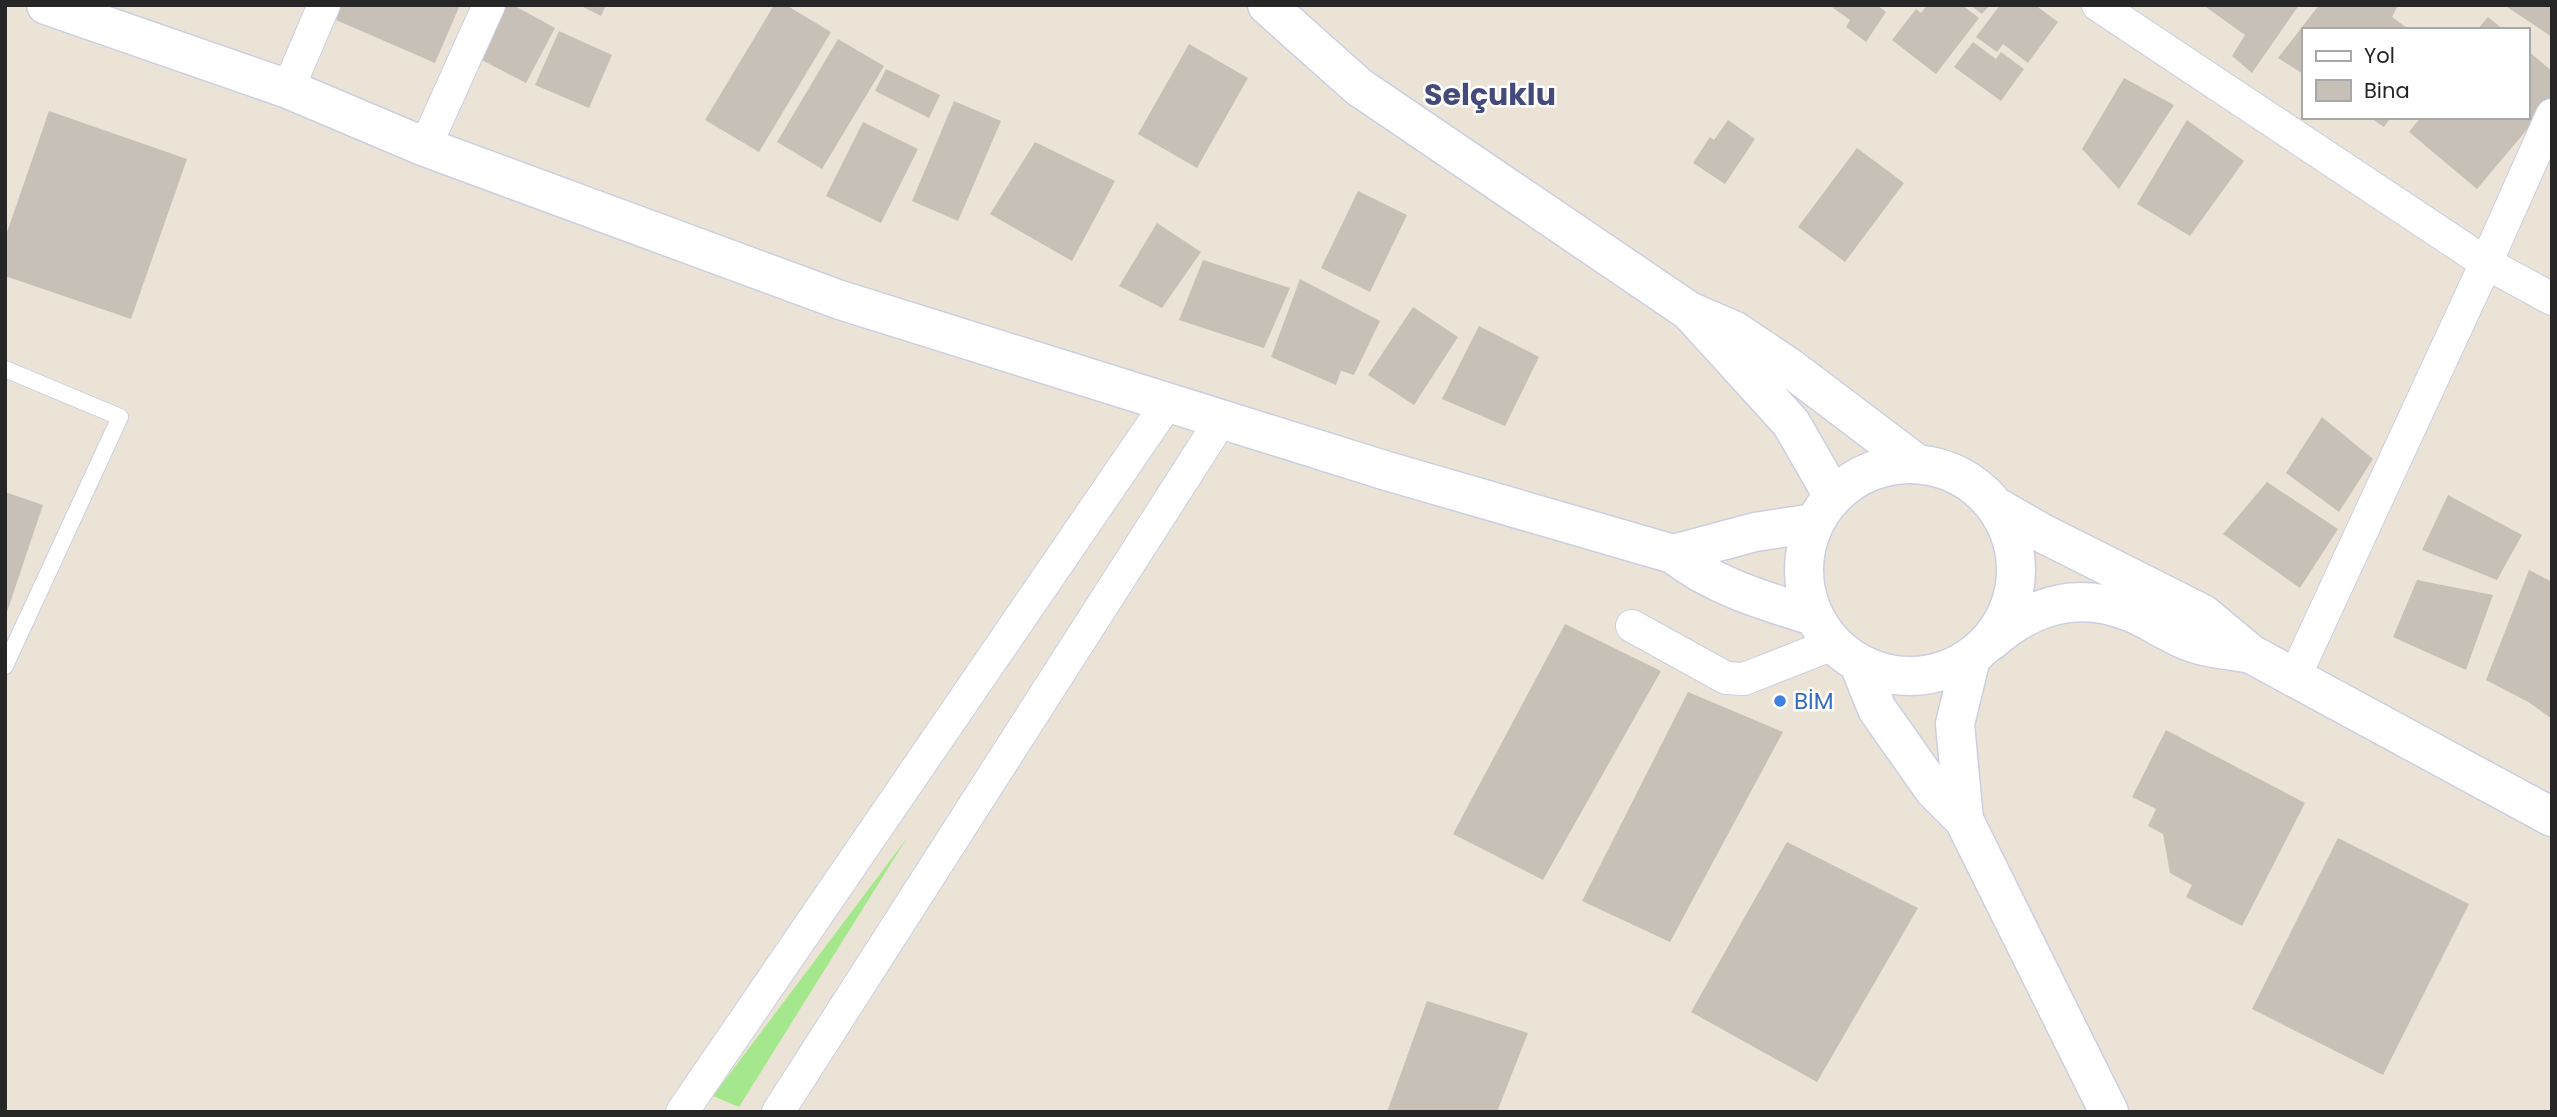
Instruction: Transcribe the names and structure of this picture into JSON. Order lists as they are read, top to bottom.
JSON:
{
  "districts": ["Selçuklu"],
  "places": ["BİM"],
  "legend": ["Yol", "Bina"]
}
